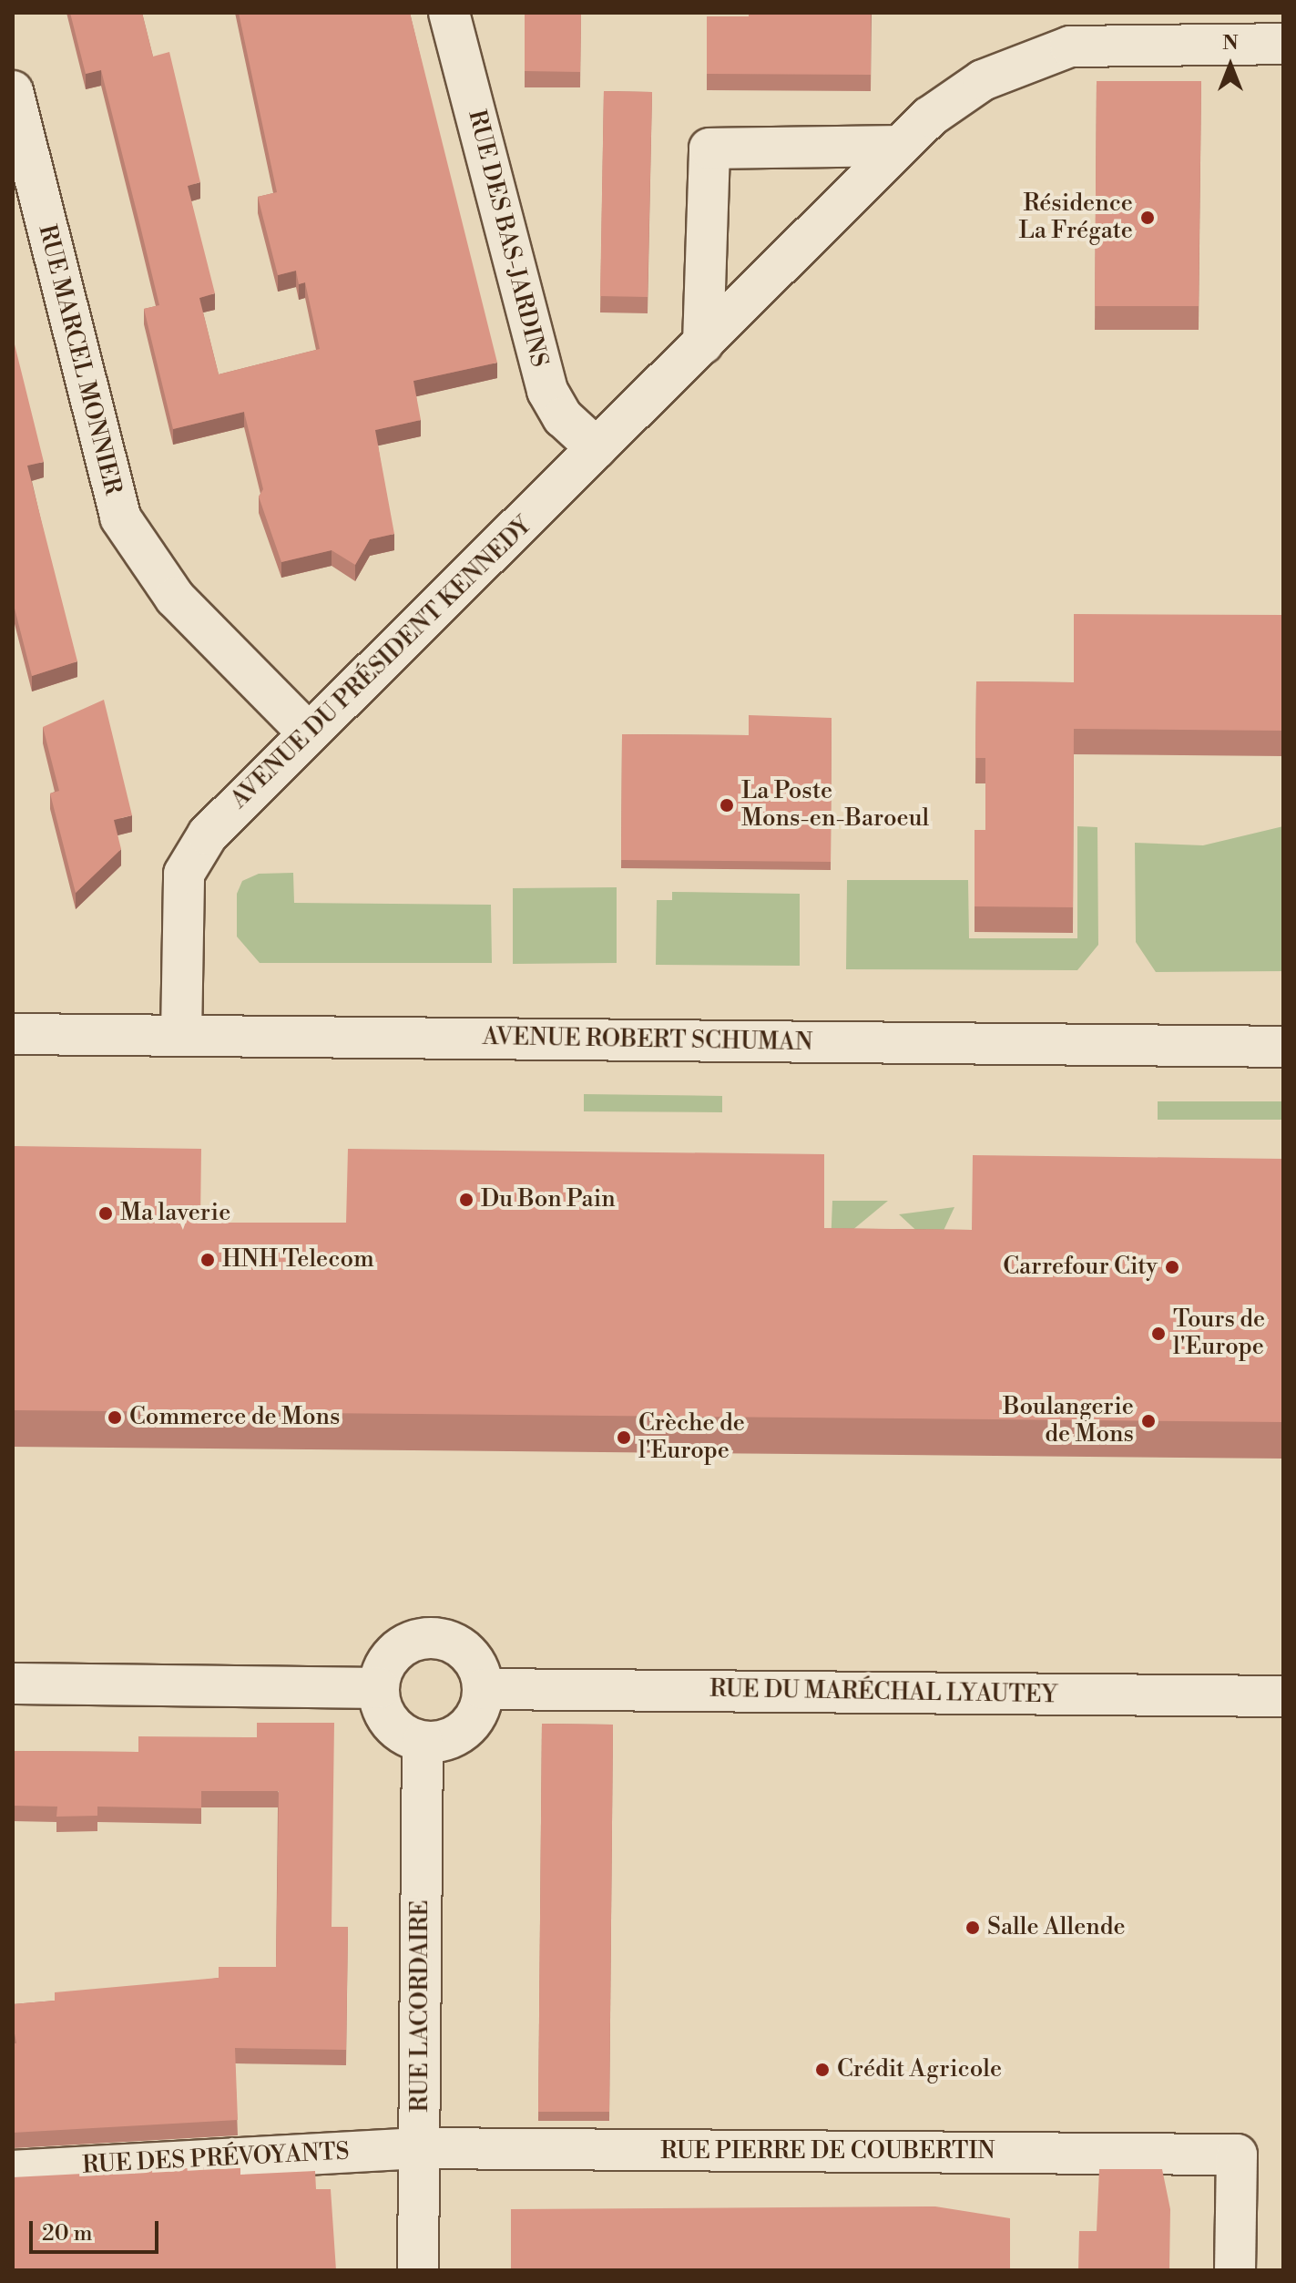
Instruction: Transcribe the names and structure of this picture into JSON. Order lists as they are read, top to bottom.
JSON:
{
  "streets": {
    "street": [
      "RUE DES BAS-JARDINS",
      "RUE MARCEL MONNIER",
      "AVENUE DU PRÉSIDENT KENNEDY",
      "AVENUE ROBERT SCHUMAN",
      "RUE DU MARÉCHAL LYAUTEY",
      "RUE LACORDAIRE",
      "RUE PIERRE DE COUBERTIN",
      "RUE DES PRÉVOYANTS"
    ]
  },
  "crossings": [
    ["RUE DES BAS-JARDINS", "AVENUE DU PRÉSIDENT KENNEDY"],
    ["RUE MARCEL MONNIER", "AVENUE DU PRÉSIDENT KENNEDY"],
    ["AVENUE DU PRÉSIDENT KENNEDY", "AVENUE ROBERT SCHUMAN"],
    ["RUE DU MARÉCHAL LYAUTEY", "RUE LACORDAIRE"],
    ["RUE LACORDAIRE", "RUE PIERRE DE COUBERTIN"],
    ["RUE LACORDAIRE", "RUE DES PRÉVOYANTS"],
    ["RUE PIERRE DE COUBERTIN", "RUE DES PRÉVOYANTS"]
  ],
  "places": [
    "Résidence La Frégate",
    "La Poste Mons-en-Baroeul",
    "Du Bon Pain",
    "Ma laverie",
    "HNH Telecom",
    "Carrefour City",
    "Tours de l'Europe",
    "Commerce de Mons",
    "Boulangerie de Mons",
    "Crèche de l'Europe",
    "Salle Allende",
    "Crédit Agricole"
  ],
  "scale_bar": "20 m",
  "north": "top"
}
